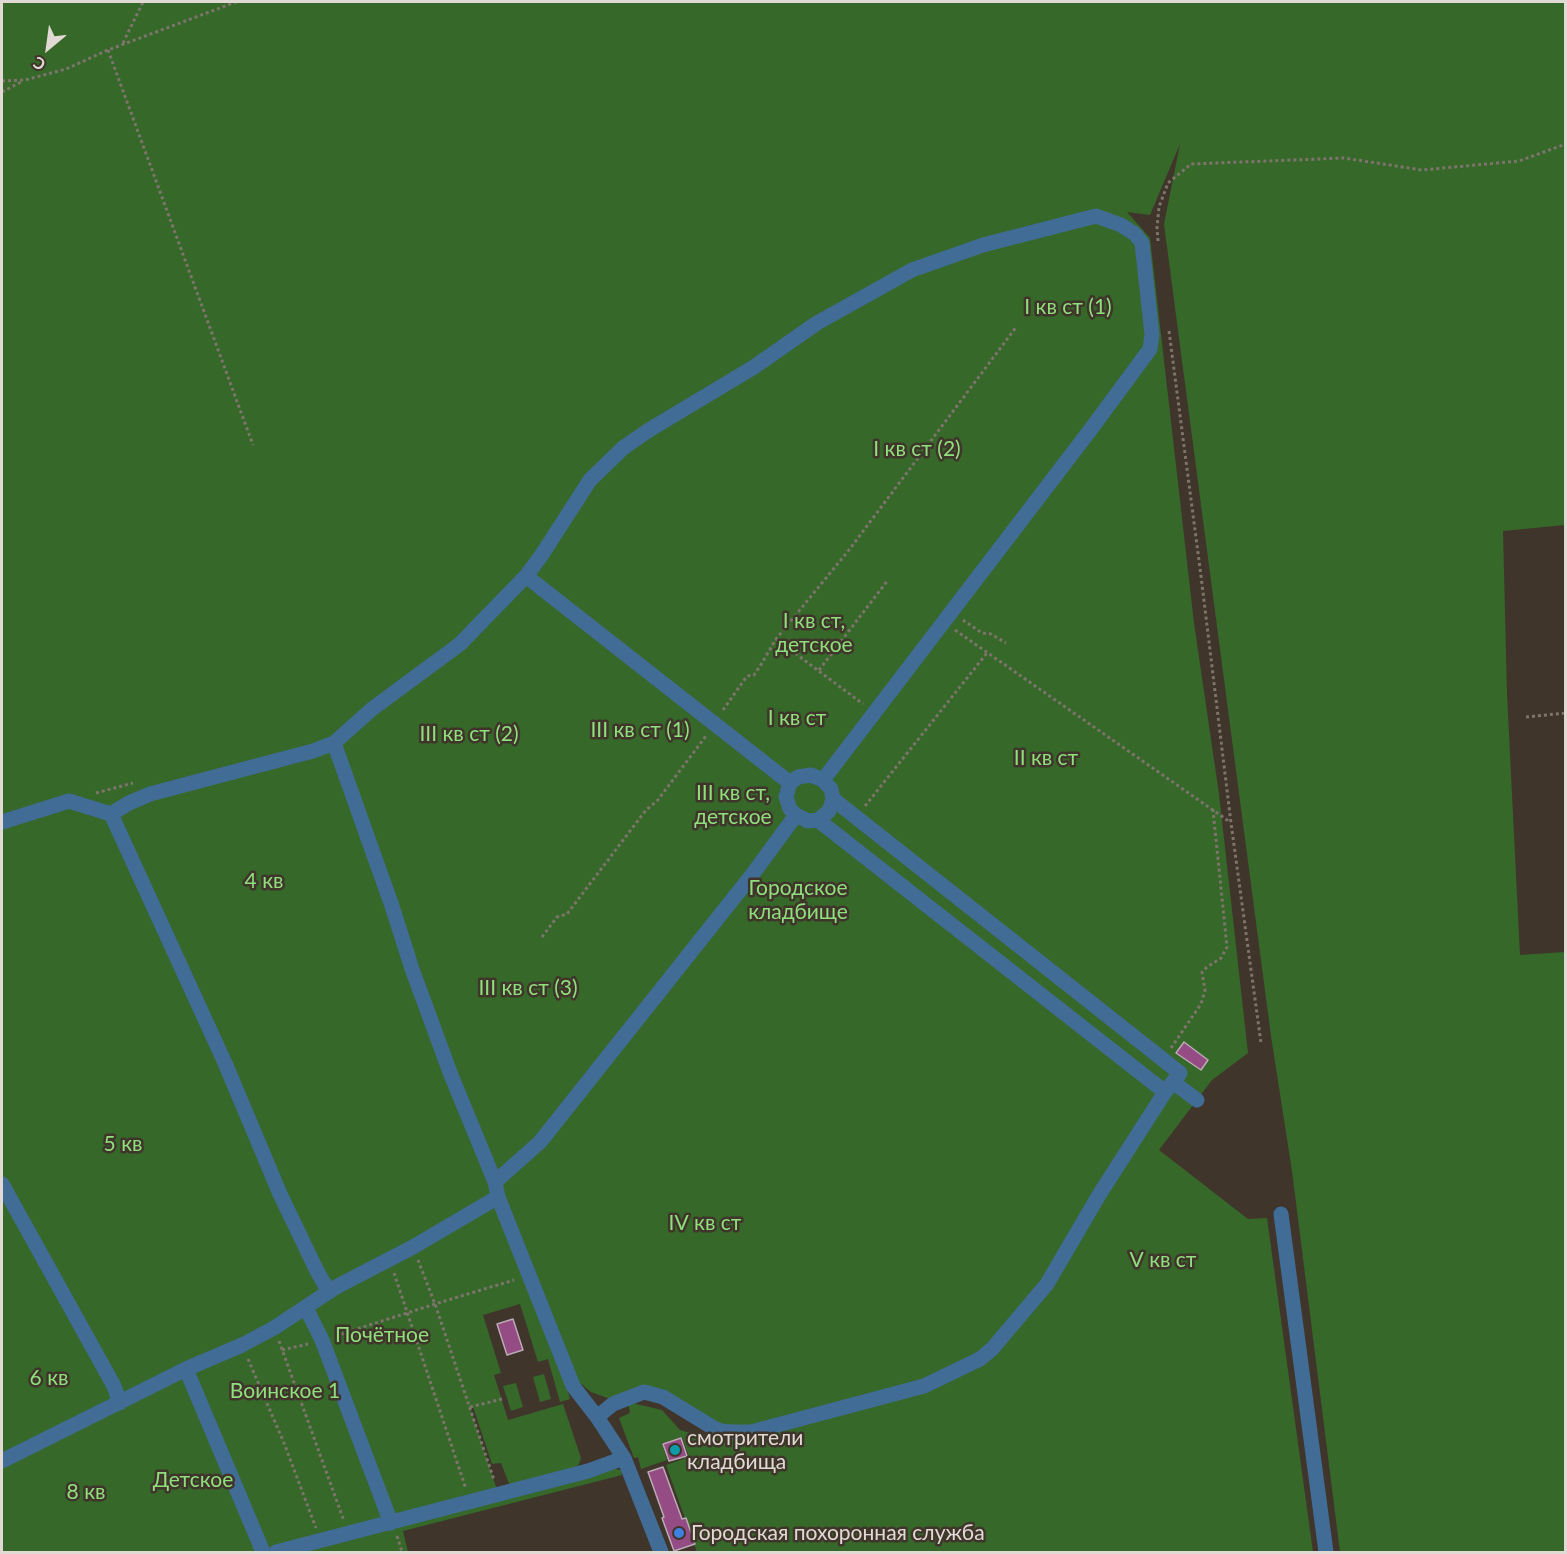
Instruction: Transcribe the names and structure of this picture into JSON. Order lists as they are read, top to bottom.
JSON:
{
  "parks": [
    "I кв ст (1)",
    "I кв ст (2)",
    "I кв ст, детское",
    "I кв ст",
    "III кв ст (1)",
    "III кв ст (2)",
    "II кв ст",
    "III кв ст, детское",
    "4 кв",
    "Городское кладбище",
    "III кв ст (3)",
    "5 кв",
    "IV кв ст",
    "V кв ст",
    "Почётное",
    "6 кв",
    "Воинское 1",
    "Детское",
    "8 кв"
  ],
  "places": ["смотрители кладбища", "Городская похоронная служба"],
  "north": "bottom left"
}
